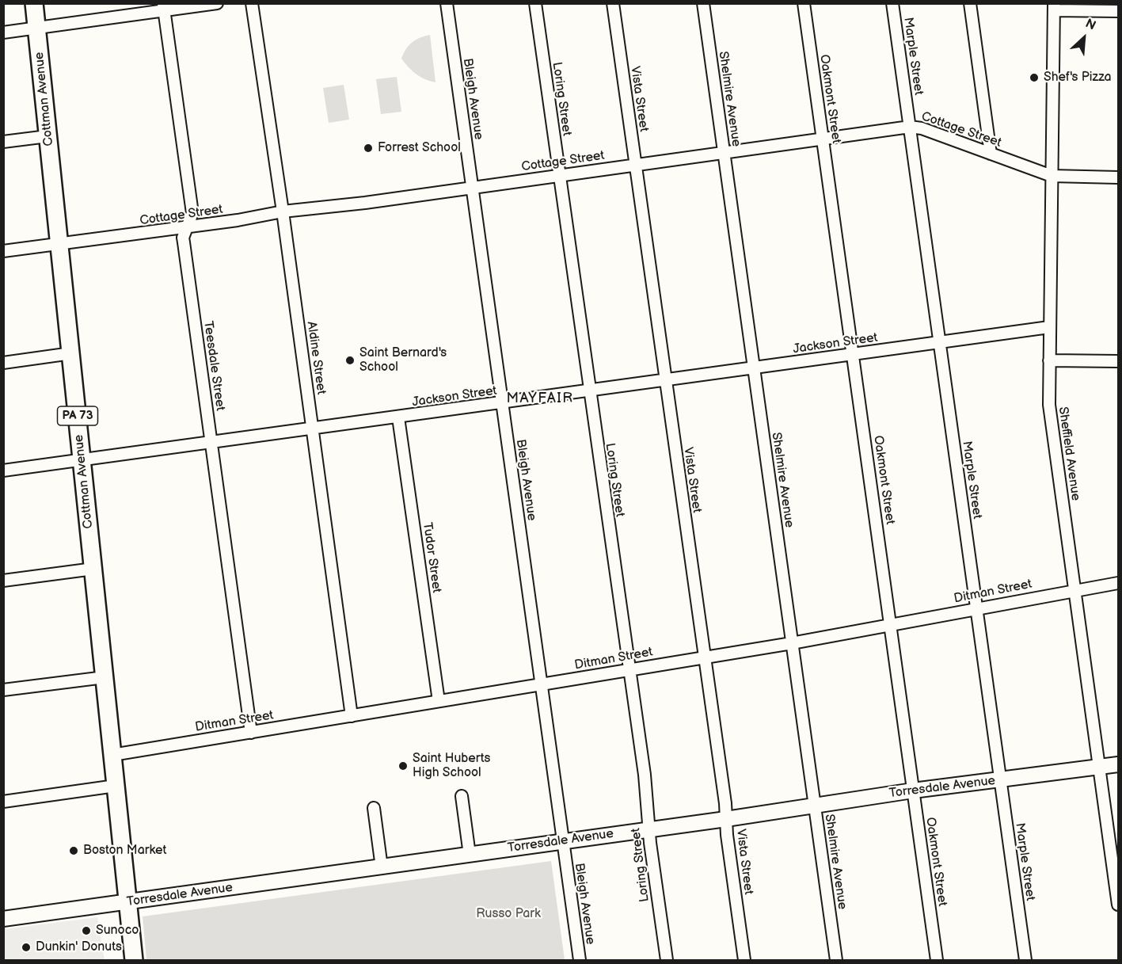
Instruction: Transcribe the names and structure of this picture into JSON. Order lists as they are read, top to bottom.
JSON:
{
  "streets": {
    "main road": ["Cottman Avenue", "PA 73"],
    "street": [
      "Marple Street",
      "Bleigh Avenue",
      "Loring Street",
      "Vista Street",
      "Shelmire Avenue",
      "Oakmont Street",
      "Cottage Street",
      "Jackson Street",
      "Aldine Street",
      "Teesdale Street",
      "Sheffield Avenue",
      "Tudor Street",
      "Ditman Street",
      "Torresdale Avenue"
    ]
  },
  "crossings": [
    ["Marple Street", "Cottage Street"],
    ["Marple Street", "Jackson Street"],
    ["Marple Street", "Ditman Street"],
    ["Marple Street", "Torresdale Avenue"],
    ["Cottman Avenue", "Cottage Street"],
    ["Cottman Avenue", "Jackson Street"],
    ["Cottman Avenue", "Ditman Street"],
    ["Cottman Avenue", "Torresdale Avenue"],
    ["Bleigh Avenue", "Cottage Street"],
    ["Bleigh Avenue", "Jackson Street"],
    ["Bleigh Avenue", "Ditman Street"],
    ["Bleigh Avenue", "Torresdale Avenue"],
    ["Loring Street", "Cottage Street"],
    ["Loring Street", "Jackson Street"],
    ["Loring Street", "Ditman Street"],
    ["Loring Street", "Torresdale Avenue"],
    ["Vista Street", "Cottage Street"],
    ["Vista Street", "Jackson Street"],
    ["Vista Street", "Ditman Street"],
    ["Vista Street", "Torresdale Avenue"],
    ["Shelmire Avenue", "Cottage Street"],
    ["Shelmire Avenue", "Jackson Street"],
    ["Shelmire Avenue", "Ditman Street"],
    ["Shelmire Avenue", "Torresdale Avenue"],
    ["Oakmont Street", "Cottage Street"],
    ["Oakmont Street", "Jackson Street"],
    ["Oakmont Street", "Ditman Street"],
    ["Oakmont Street", "Torresdale Avenue"],
    ["Cottage Street", "Aldine Street"],
    ["Cottage Street", "Teesdale Street"],
    ["Cottage Street", "Sheffield Avenue"],
    ["Jackson Street", "Aldine Street"],
    ["Jackson Street", "Teesdale Street"],
    ["Jackson Street", "Sheffield Avenue"],
    ["Jackson Street", "Tudor Street"],
    ["Aldine Street", "Ditman Street"],
    ["Teesdale Street", "Ditman Street"],
    ["Sheffield Avenue", "Ditman Street"],
    ["Sheffield Avenue", "Torresdale Avenue"],
    ["Tudor Street", "Ditman Street"]
  ],
  "districts": ["MAYFAIR"],
  "parks": ["Russo Park"],
  "places": [
    "Shef's Pizza",
    "Forrest School",
    "Saint Bernard's School",
    "Saint Huberts High School",
    "Boston Market",
    "Sunoco",
    "Dunkin' Donuts"
  ],
  "north": "top right"
}
